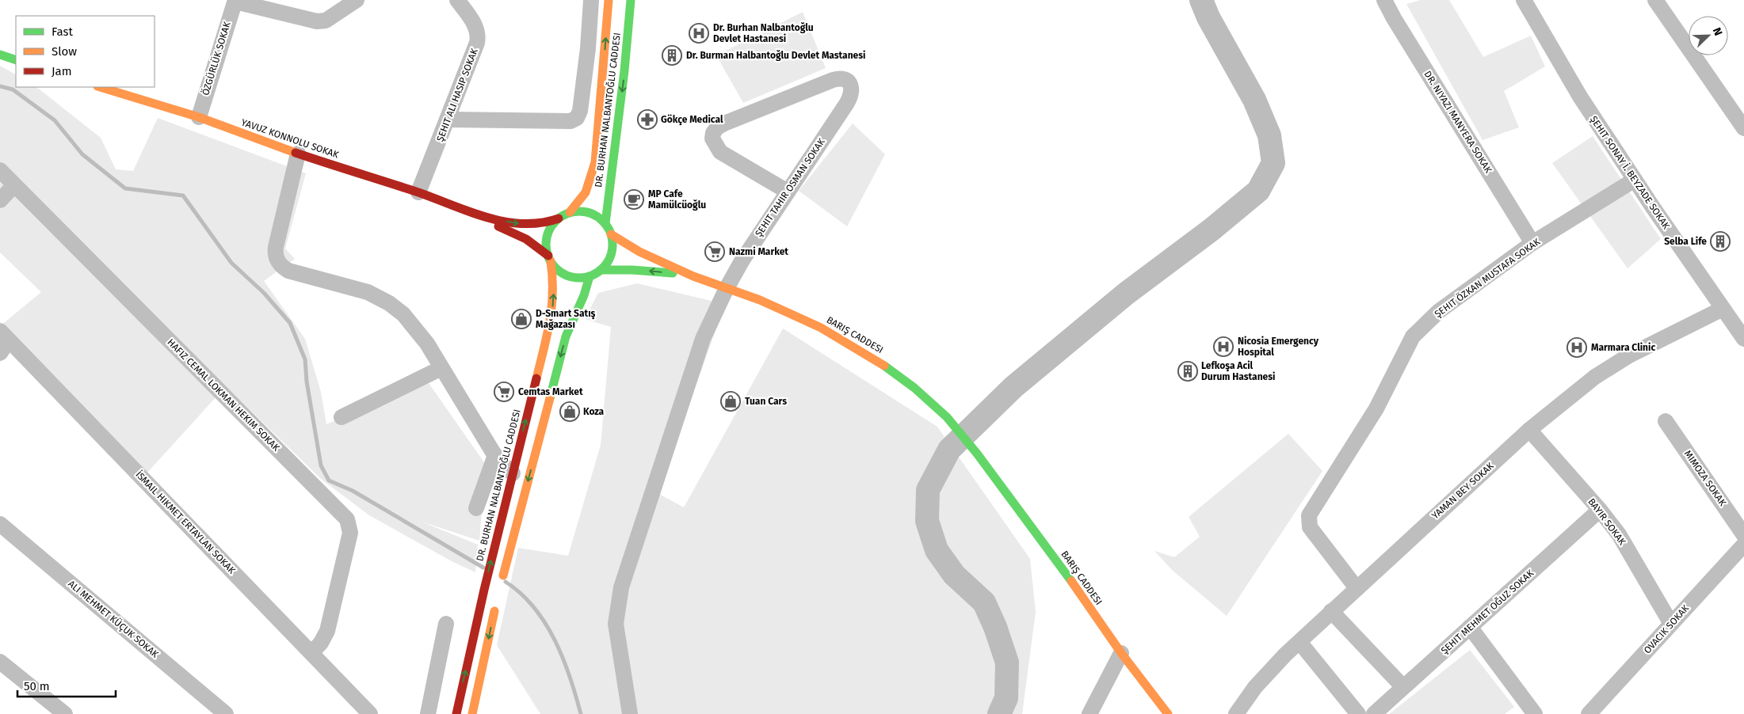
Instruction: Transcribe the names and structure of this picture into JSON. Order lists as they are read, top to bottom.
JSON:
{
  "streets": {
    "main road": ["DR. BURHAN NALBANTOĞLU CADDESI", "YAVUZ KONNOLU SOKAK", "BARIŞ CADDESI"],
    "street": [
      "ÖZGÜRLÜK SOKAK",
      "ŞEHIT ALI HASIP SOKAK",
      "DR. NIYAZI MANYERA SOKAK",
      "ŞEHIT SONAY İ. BEYZADE SOKAK",
      "ŞEHIT TAHIR OSMAN SOKAK",
      "ŞEHIT ÖZKAN MUSTAFA SOKAK",
      "HAFIZ CEMAL LOKMAN HEKIM SOKAK",
      "MIMOZA SOKAK",
      "YAMAN BEY SOKAK",
      "İSMAIL HIKMET ERTAYLAN SOKAK",
      "ŞEHIT MEHMET OĞUZ SOKAK",
      "ALI MEHMET KÜÇUK SOKAK"
    ]
  },
  "crossings": [
    ["ÖZGÜRLÜK SOKAK", "YAVUZ KONNOLU SOKAK"],
    ["ŞEHIT ALI HASIP SOKAK", "YAVUZ KONNOLU SOKAK"],
    ["DR. BURHAN NALBANTOĞLU CADDESI", "YAVUZ KONNOLU SOKAK"],
    ["DR. BURHAN NALBANTOĞLU CADDESI", "BARIŞ CADDESI"],
    ["DR. NIYAZI MANYERA SOKAK", "ŞEHIT ÖZKAN MUSTAFA SOKAK"],
    ["YAVUZ KONNOLU SOKAK", "BARIŞ CADDESI"],
    ["ŞEHIT SONAY İ. BEYZADE SOKAK", "ŞEHIT ÖZKAN MUSTAFA SOKAK"],
    ["ŞEHIT SONAY İ. BEYZADE SOKAK", "YAMAN BEY SOKAK"],
    ["ŞEHIT TAHIR OSMAN SOKAK", "BARIŞ CADDESI"],
    ["ŞEHIT ÖZKAN MUSTAFA SOKAK", "YAMAN BEY SOKAK"],
    ["HAFIZ CEMAL LOKMAN HEKIM SOKAK", "İSMAIL HIKMET ERTAYLAN SOKAK"]
  ],
  "places": {
    "hospital": ["Dr. Burhan Nalbantoğlu Devlet Hastanesi", "Nicosia Emergency Hospital", "Marmara Clinic"],
    "building": ["Dr. Burman Halbantoğlu Devlet Mastanesi", "Selba Life", "Lefkoşa Acil Durum Hastanesi"],
    "pharmacy": ["Gökçe Medical"],
    "cafe": ["MP Cafe Mamülcüoğlu"],
    "supermarket": ["Nazmi Market", "Cemtas Market"],
    "shop": ["D-Smart Satış Mağazası", "Tuan Cars", "Koza"]
  },
  "legend": ["Fast", "Slow", "Jam"],
  "scale_bar": "50 m",
  "north": "top right"
}
